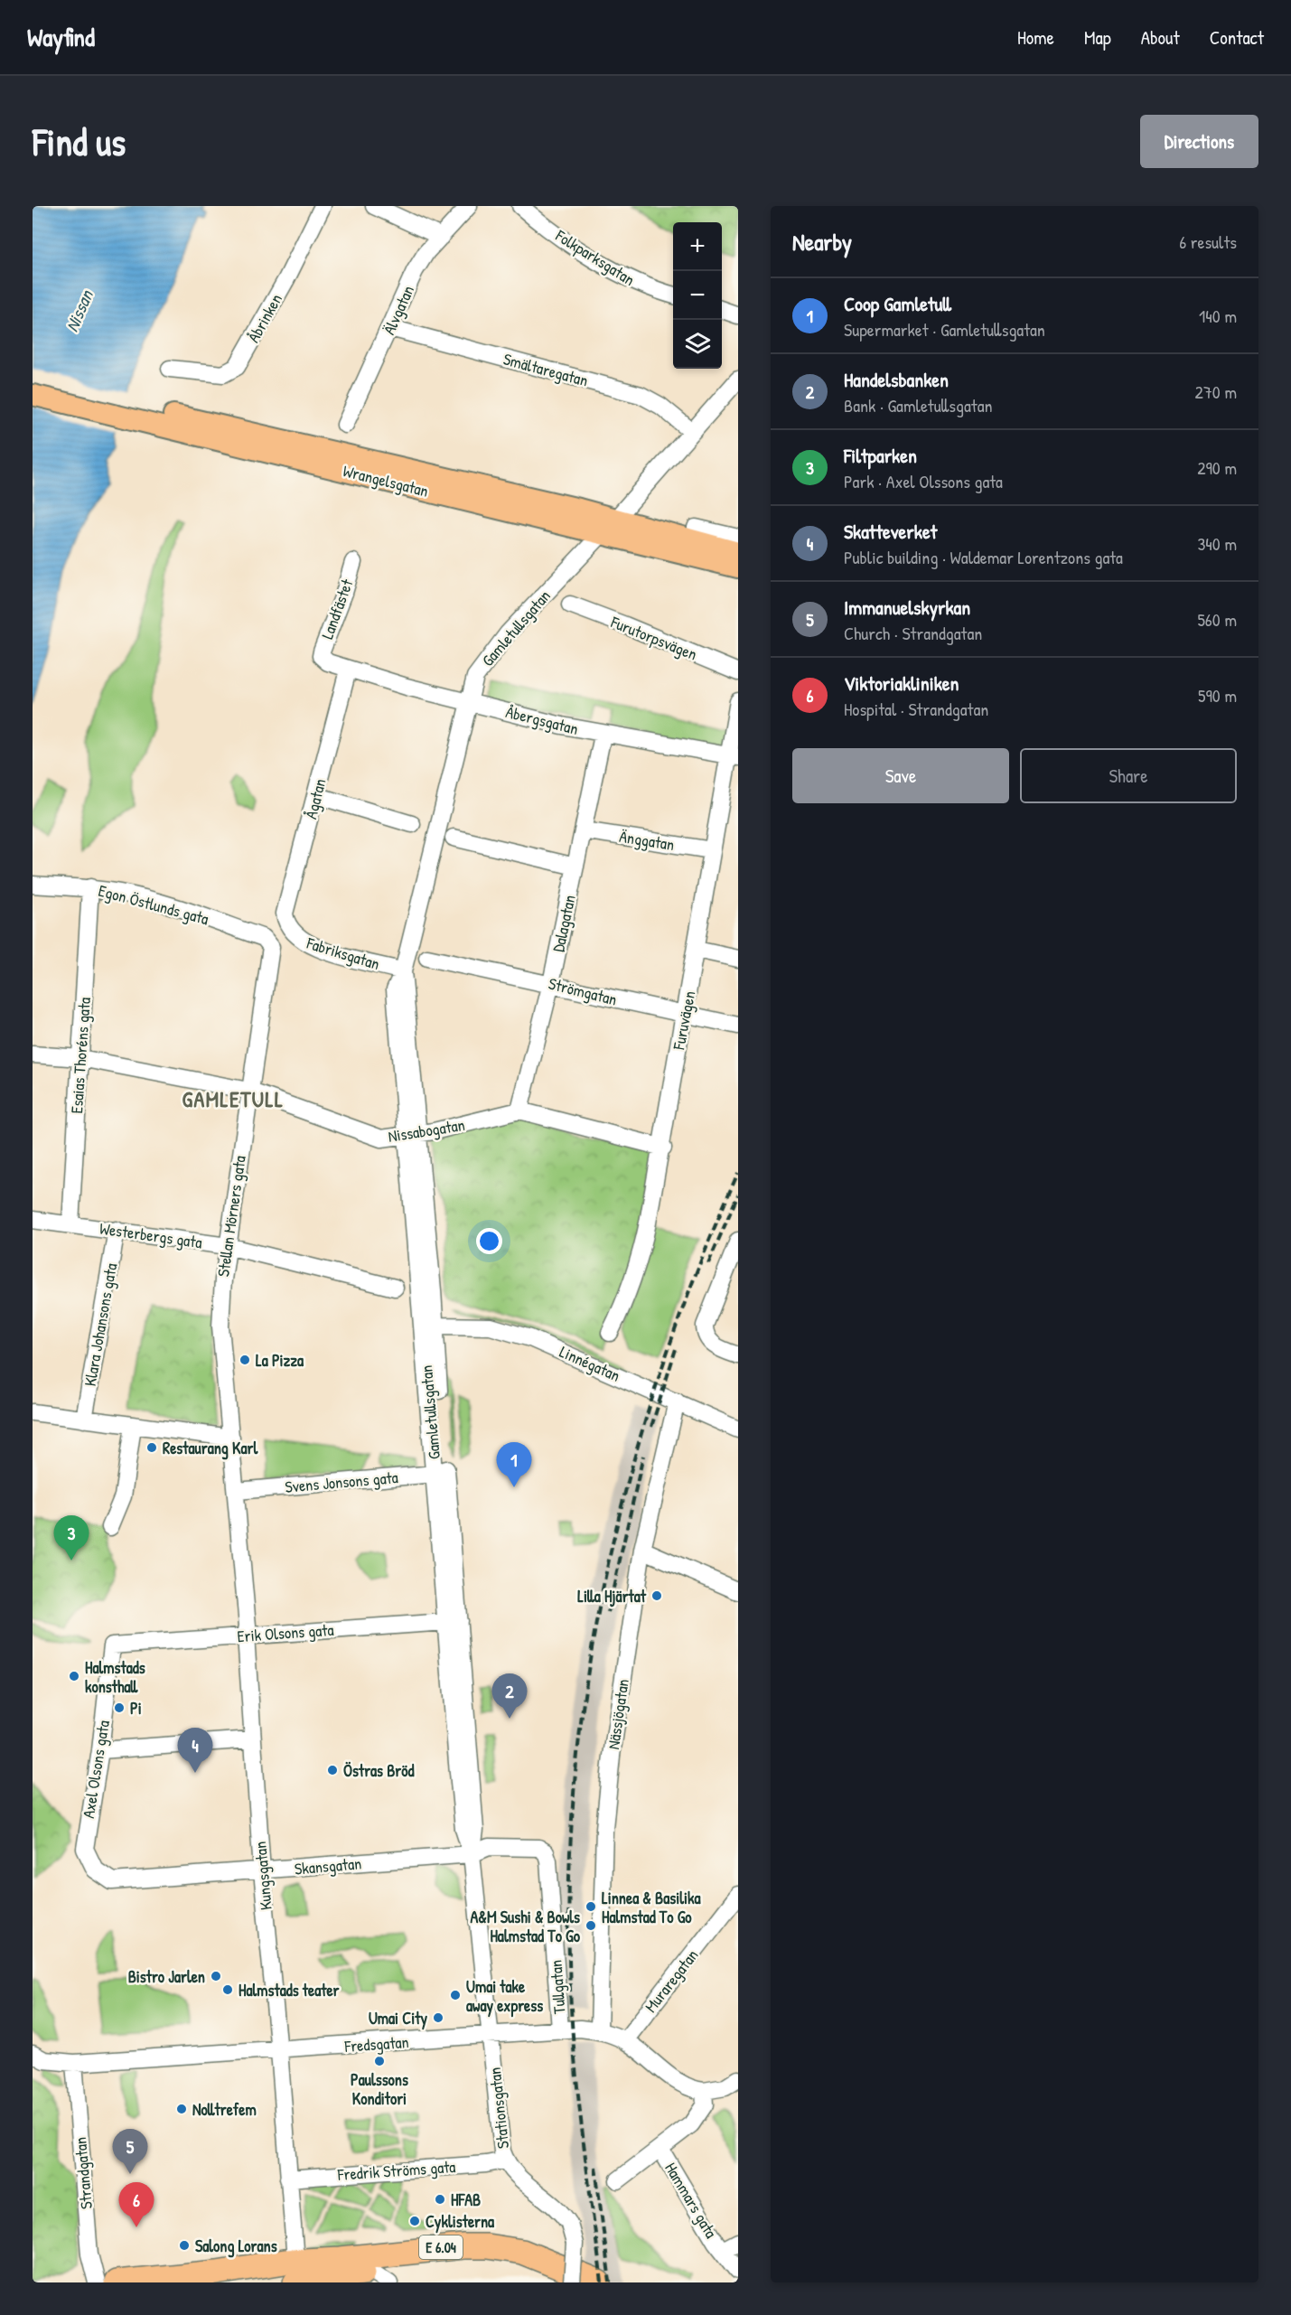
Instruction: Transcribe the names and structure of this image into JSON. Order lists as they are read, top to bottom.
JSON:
{
  "streets": {
    "highway": ["E 6.04"],
    "main road": ["Wrangelsgatan"],
    "street": [
      "Folkparksgatan",
      "Älvgatan",
      "Åbrinken",
      "Smältaregatan",
      "Landfästet",
      "Gamletullsgatan",
      "Furutorpsvägen",
      "Åbergsgatan",
      "Ågatan",
      "Änggatan",
      "Egon Östlunds gata",
      "Dalagatan",
      "Fabriksgatan",
      "Strömgatan",
      "Furuvägen",
      "Esaias Thoréns gata",
      "Nissabogatan",
      "Stellan Mörners gata",
      "Westerbergs gata",
      "Klara Johansons gata",
      "Linnégatan",
      "Svens Jonsons gata",
      "Erik Olsons gata",
      "Nässjögatan",
      "Axel Olsons gata",
      "Skansgatan",
      "Kungsgatan",
      "Muraregatan",
      "Tullgatan",
      "Fredsgatan",
      "Stationsgatan",
      "Fredrik Ströms gata",
      "Strandgatan",
      "Hammars gata"
    ]
  },
  "crossings": [
    ["Älvgatan", "Smältaregatan"],
    ["Smältaregatan", "Gamletullsgatan"],
    ["Wrangelsgatan", "Gamletullsgatan"],
    ["Landfästet", "Åbergsgatan"],
    ["Landfästet", "Ågatan"],
    ["Gamletullsgatan", "Åbergsgatan"],
    ["Gamletullsgatan", "Fabriksgatan"],
    ["Gamletullsgatan", "Nissabogatan"],
    ["Gamletullsgatan", "Linnégatan"],
    ["Gamletullsgatan", "Svens Jonsons gata"],
    ["Gamletullsgatan", "Erik Olsons gata"],
    ["Gamletullsgatan", "Skansgatan"],
    ["Gamletullsgatan", "Fredsgatan"],
    ["Gamletullsgatan", "Stationsgatan"],
    ["Åbergsgatan", "Ågatan"],
    ["Åbergsgatan", "Dalagatan"],
    ["Åbergsgatan", "Furuvägen"],
    ["Ågatan", "Fabriksgatan"],
    ["Änggatan", "Dalagatan"],
    ["Änggatan", "Furuvägen"],
    ["Egon Östlunds gata", "Esaias Thoréns gata"],
    ["Egon Östlunds gata", "Stellan Mörners gata"],
    ["Dalagatan", "Strömgatan"],
    ["Dalagatan", "Nissabogatan"],
    ["Strömgatan", "Furuvägen"],
    ["Furuvägen", "Nissabogatan"],
    ["Esaias Thoréns gata", "Nissabogatan"],
    ["Esaias Thoréns gata", "Westerbergs gata"],
    ["Nissabogatan", "Stellan Mörners gata"],
    ["Stellan Mörners gata", "Westerbergs gata"],
    ["Stellan Mörners gata", "Svens Jonsons gata"],
    ["Stellan Mörners gata", "Kungsgatan"],
    ["Westerbergs gata", "Klara Johansons gata"],
    ["Linnégatan", "Nässjögatan"],
    ["Svens Jonsons gata", "Kungsgatan"],
    ["Erik Olsons gata", "Axel Olsons gata"],
    ["Erik Olsons gata", "Kungsgatan"],
    ["Nässjögatan", "Fredsgatan"],
    ["Axel Olsons gata", "Skansgatan"],
    ["Skansgatan", "Kungsgatan"],
    ["Skansgatan", "Tullgatan"],
    ["Kungsgatan", "Fredsgatan"],
    ["Kungsgatan", "Fredrik Ströms gata"],
    ["Kungsgatan", "E 6.04"],
    ["Muraregatan", "Fredsgatan"],
    ["Tullgatan", "Fredsgatan"],
    ["Fredsgatan", "Stationsgatan"],
    ["Fredsgatan", "Strandgatan"],
    ["Stationsgatan", "Fredrik Ströms gata"]
  ],
  "districts": ["GAMLETULL"],
  "water": ["Nissan"],
  "places": [
    "La Pizza",
    "Restaurang Karl",
    "Lilla Hjärtat",
    "Halmstads konsthall",
    "Pi",
    "Östras Bröd",
    "Linnea & Basilika Halmstad To Go",
    "A&M Sushi & Bowls Halmstad To Go",
    "Bistro Jarlen",
    "Halmstads teater",
    "Umai take away express",
    "Umai City",
    "Paulssons Konditori",
    "Nolltrefem",
    "HFAB",
    "Cyklisterna",
    "Salong Lorans"
  ],
  "page": {
    "header": "Wayfind",
    "nav": [
      "Home",
      "Map",
      "About",
      "Contact"
    ],
    "buttons": [
      "Directions",
      ["Save", "Share"]
    ],
    "title": "Find us",
    "heading": ["Nearby", "6 results"],
    "map_buttons": ["+", "−"],
    "list": [
      {
        "mark": "1",
        "name": "Coop Gamletull",
        "note": "Supermarket · Gamletullsgatan",
        "value": "140 m"
      },
      {
        "mark": "2",
        "name": "Handelsbanken",
        "note": "Bank · Gamletullsgatan",
        "value": "270 m"
      },
      {
        "mark": "3",
        "name": "Filtparken",
        "note": "Park · Axel Olssons gata",
        "value": "290 m"
      },
      {
        "mark": "4",
        "name": "Skatteverket",
        "note": "Public building · Waldemar Lorentzons gata",
        "value": "340 m"
      },
      {
        "mark": "5",
        "name": "Immanuelskyrkan",
        "note": "Church · Strandgatan",
        "value": "560 m"
      },
      {
        "mark": "6",
        "name": "Viktoriakliniken",
        "note": "Hospital · Strandgatan",
        "value": "590 m"
      }
    ],
    "pins": [
      "1",
      "3",
      "2",
      "4",
      "5",
      "6"
    ]
  }
}
